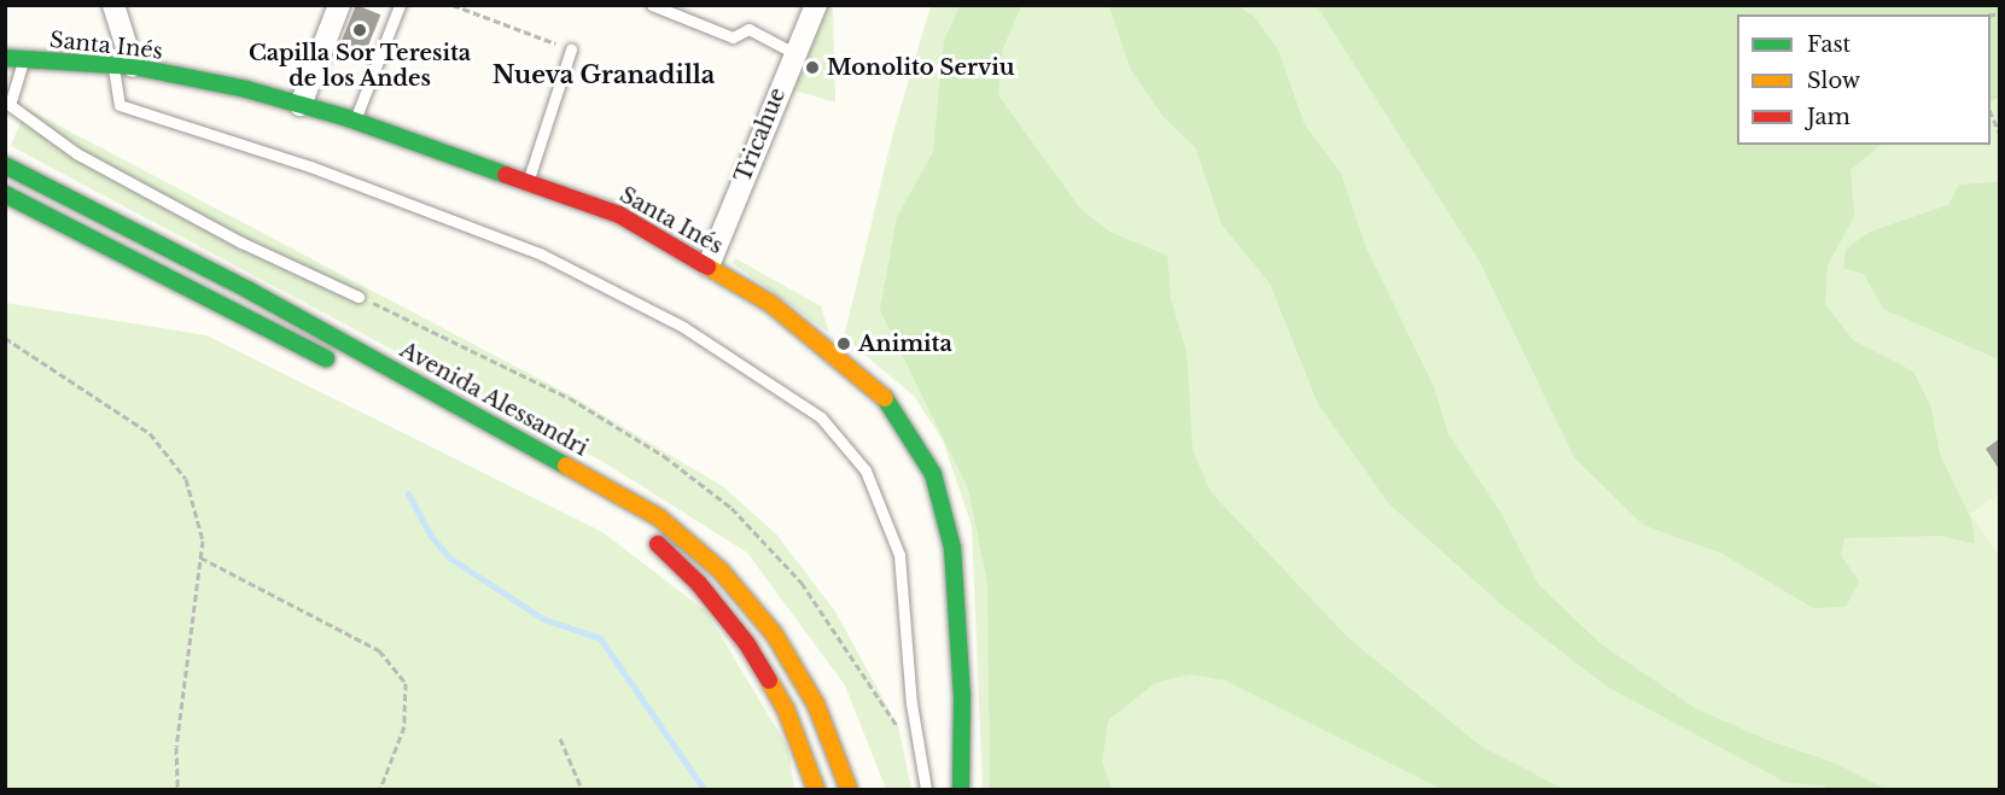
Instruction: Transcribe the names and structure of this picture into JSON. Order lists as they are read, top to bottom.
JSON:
{
  "streets": {
    "main road": ["Santa Inés", "Avenida Alessandri"],
    "street": ["Tricahue"]
  },
  "crossings": [
    ["Santa Inés", "Tricahue"]
  ],
  "districts": ["Nueva Granadilla"],
  "places": ["Capilla Sor Teresita de los Andes", "Monolito Serviu", "Animita"],
  "legend": ["Fast", "Slow", "Jam"]
}
